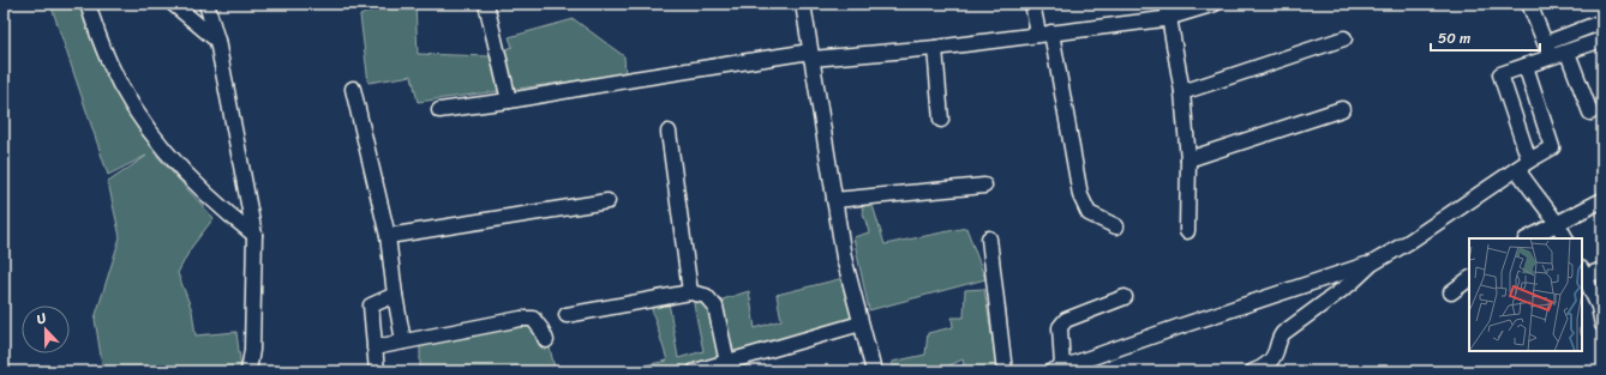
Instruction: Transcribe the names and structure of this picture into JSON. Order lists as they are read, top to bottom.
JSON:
{
  "scale_bar": "50 m",
  "north": "top"
}
